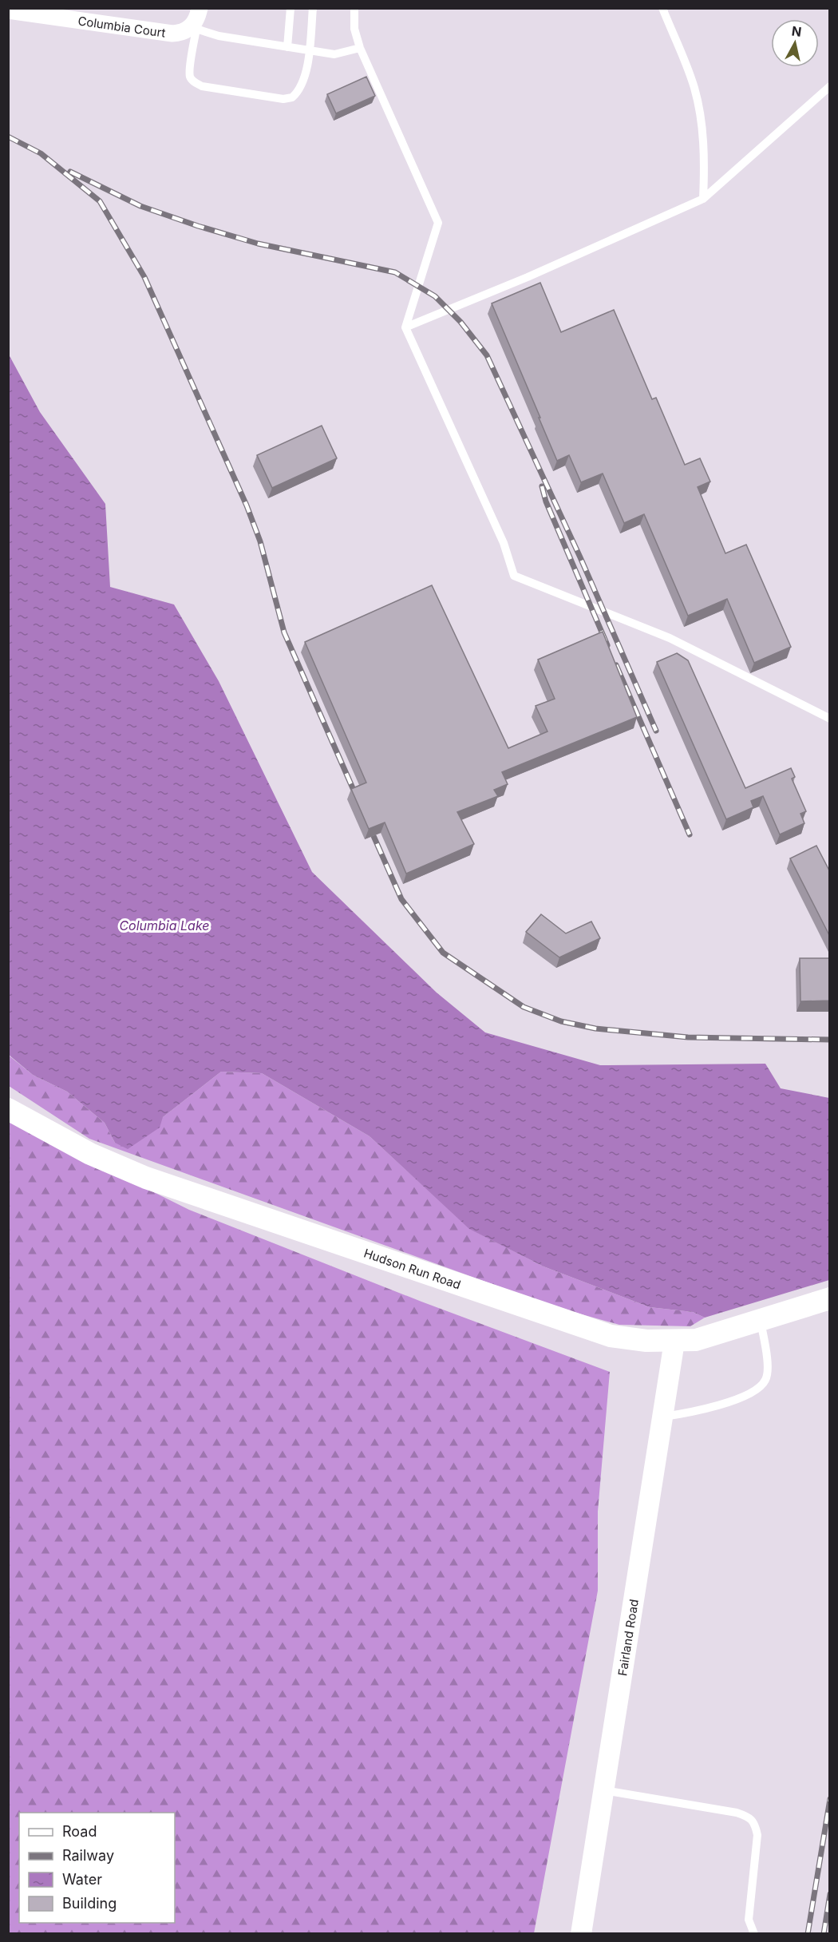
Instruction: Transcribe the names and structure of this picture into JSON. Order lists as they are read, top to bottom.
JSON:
{
  "streets": {
    "main road": ["Hudson Run Road"],
    "street": ["Columbia Court", "Fairland Road"]
  },
  "crossings": [
    ["Hudson Run Road", "Fairland Road"]
  ],
  "water": ["Columbia Lake"],
  "legend": [
    "Road",
    "Railway",
    "Water",
    "Building"
  ],
  "north": "top"
}
